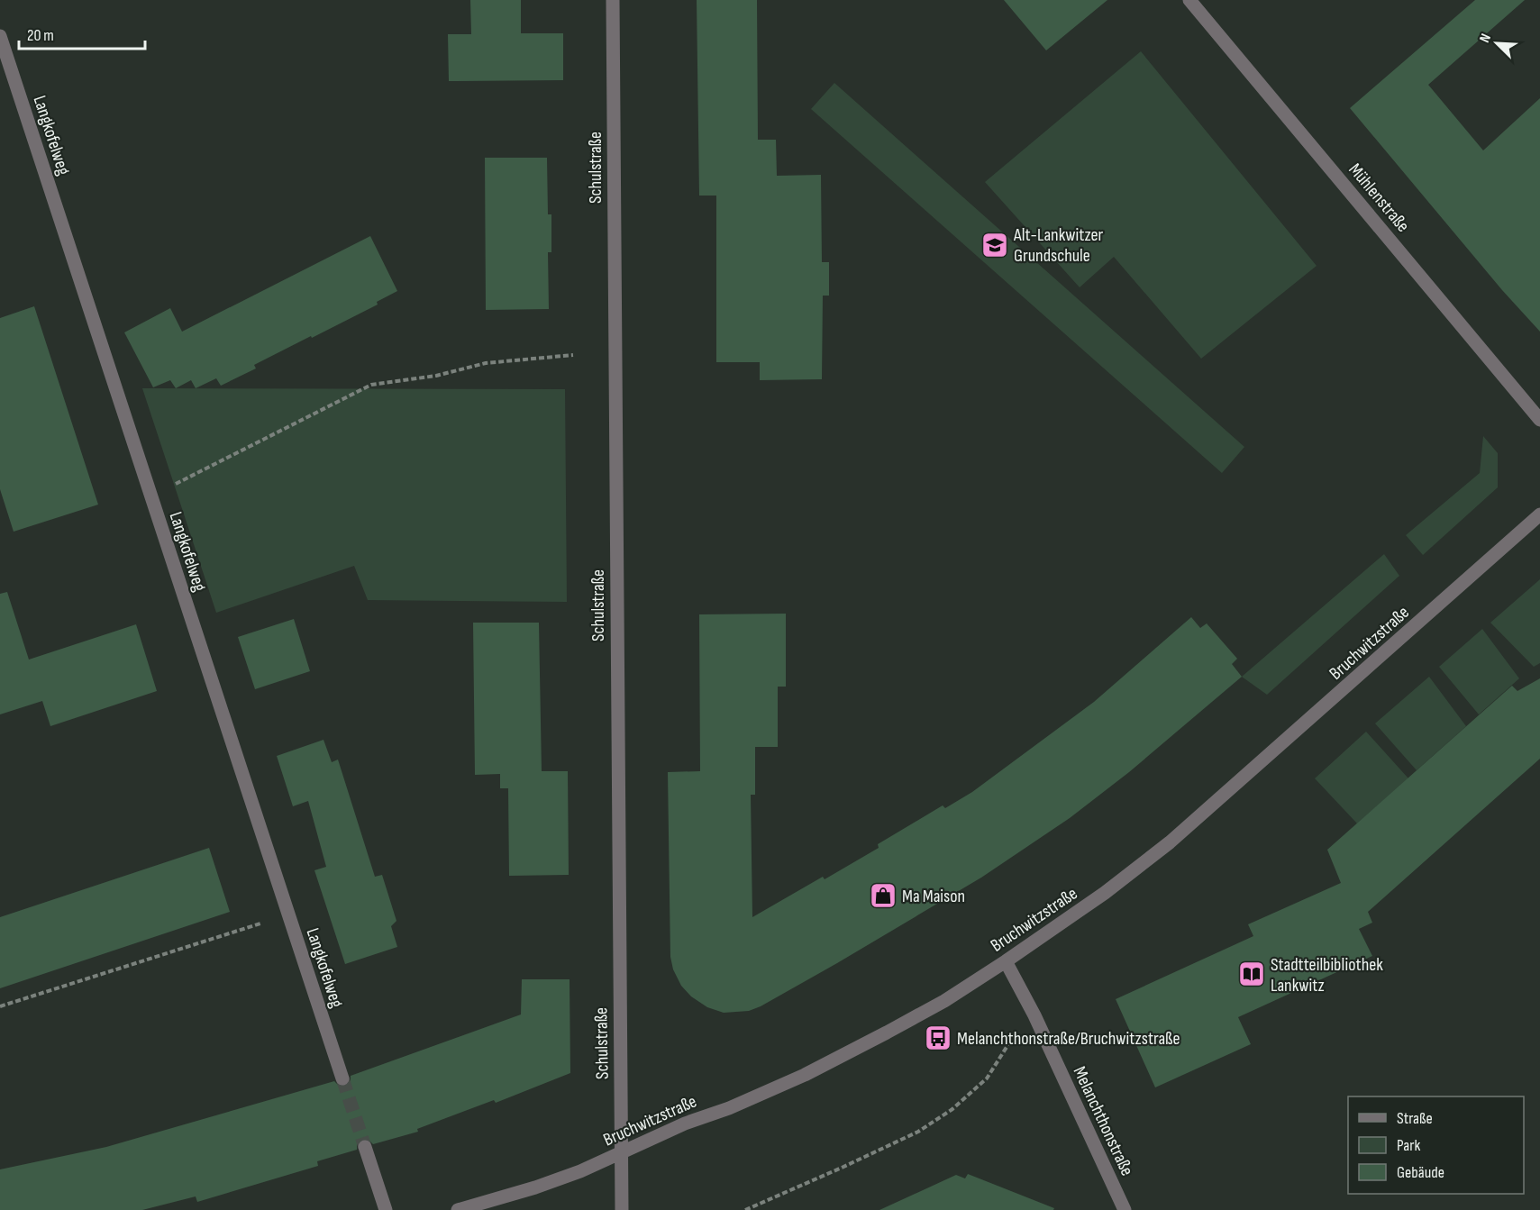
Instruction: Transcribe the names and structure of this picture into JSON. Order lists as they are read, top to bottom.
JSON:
{
  "streets": {
    "street": [
      "Langkofelweg",
      "Schulstraße",
      "Mühlenstraße",
      "Bruchwitzstraße",
      "Melanchthonstraße"
    ]
  },
  "crossings": [
    ["Schulstraße", "Bruchwitzstraße"],
    ["Bruchwitzstraße", "Melanchthonstraße"]
  ],
  "places": {
    "school or university": ["Alt-Lankwitzer Grundschule"],
    "shop": ["Ma Maison"],
    "library": ["Stadtteilbibliothek Lankwitz"],
    "bus stop": ["Melanchthonstraße/Bruchwitzstraße"]
  },
  "legend": ["Straße", "Park", "Gebäude"],
  "scale_bar": "20 m",
  "north": "top left"
}
